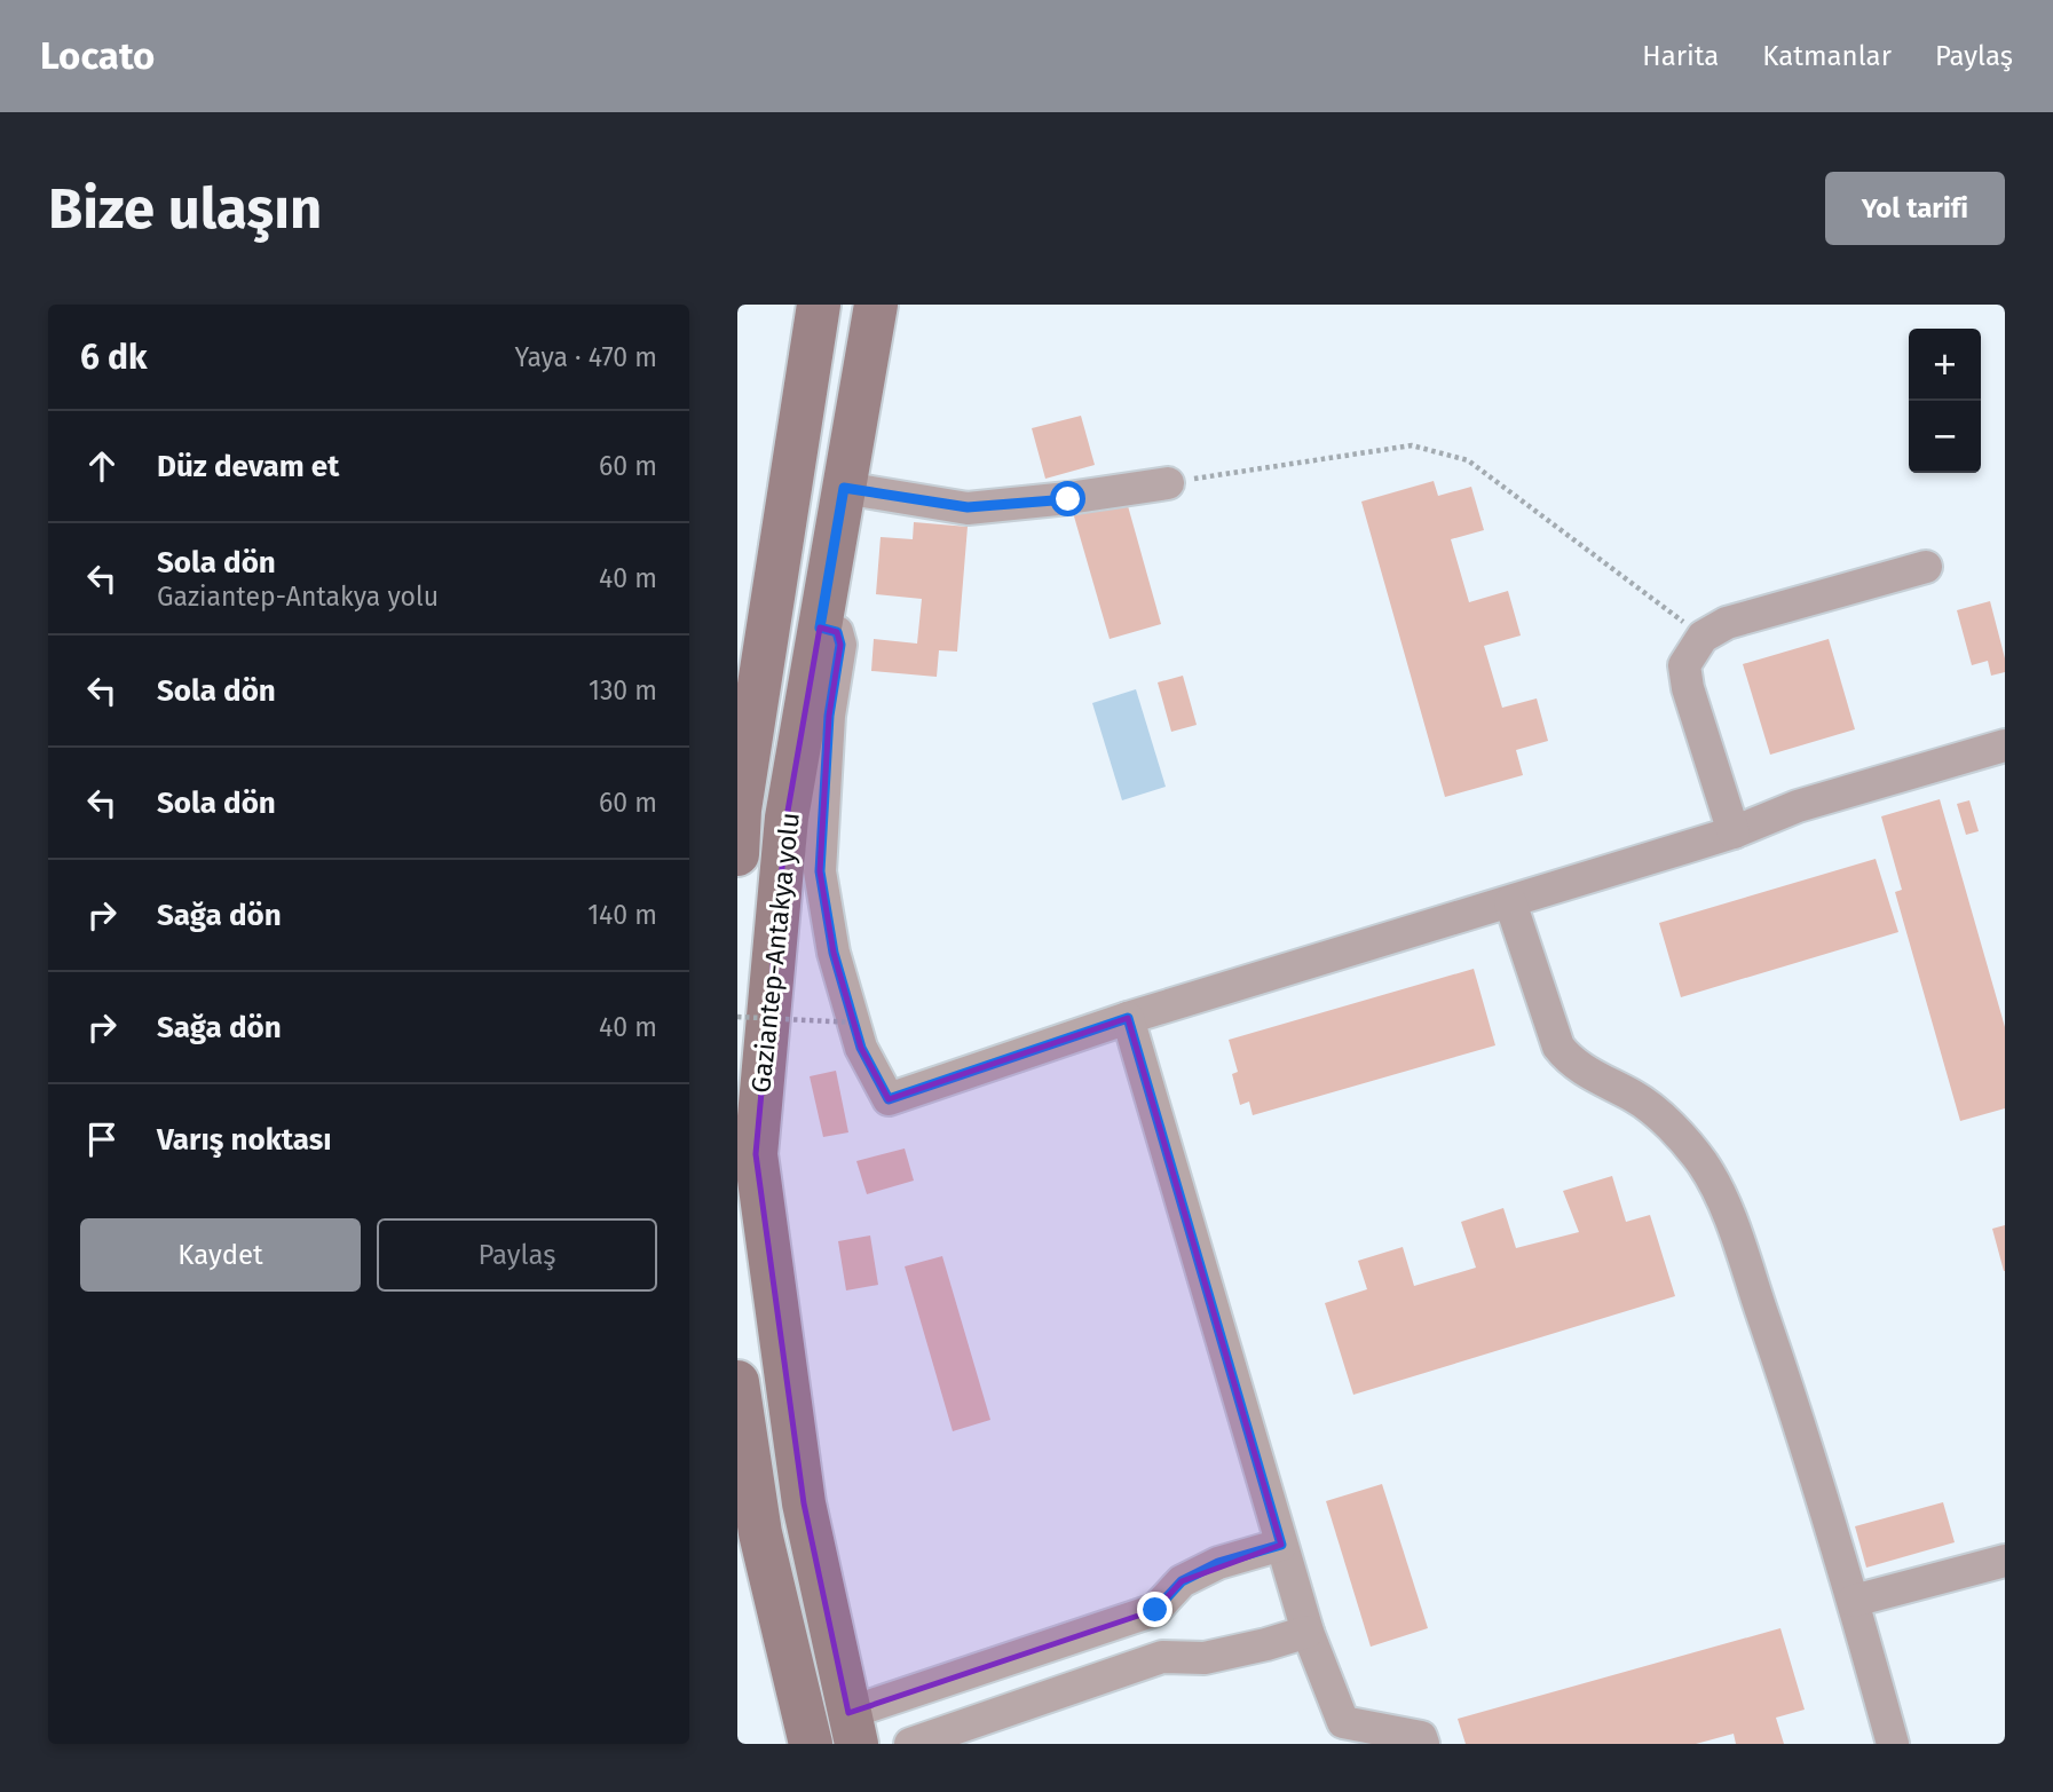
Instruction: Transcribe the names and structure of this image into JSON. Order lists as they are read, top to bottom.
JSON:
{
  "streets": {
    "main road": ["Gaziantep-Antakya yolu"]
  },
  "page": {
    "header": "Locato",
    "nav": ["Harita", "Katmanlar", "Paylaş"],
    "buttons": [
      "Yol tarifi",
      ["Kaydet", "Paylaş"]
    ],
    "title": "Bize ulaşın",
    "heading": ["6 dk", "Yaya · 470 m"],
    "map_buttons": ["+", "−"],
    "list": [
      ["Düz devam et", "60 m"],
      ["Sola dön", "Gaziantep-Antakya yolu", "40 m"],
      ["Sola dön", "130 m"],
      ["Sola dön", "60 m"],
      ["Sağa dön", "140 m"],
      ["Sağa dön", "40 m"],
      "Varış noktası"
    ]
  }
}
